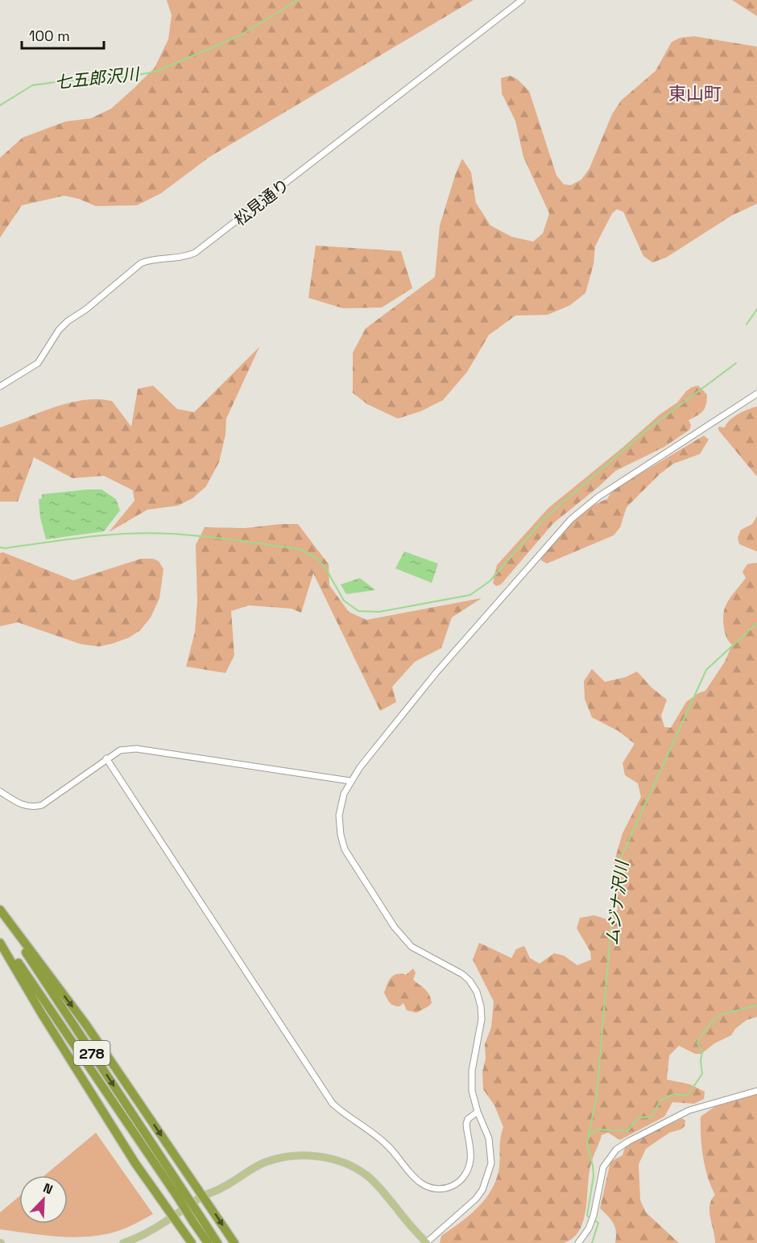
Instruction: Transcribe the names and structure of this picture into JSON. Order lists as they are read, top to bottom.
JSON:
{
  "streets": {
    "highway": ["278"],
    "street": ["松見通り"]
  },
  "districts": ["東山町"],
  "water": ["七五郎沢川", "ムジナ沢川"],
  "scale_bar": "100 m",
  "north": "top right"
}
